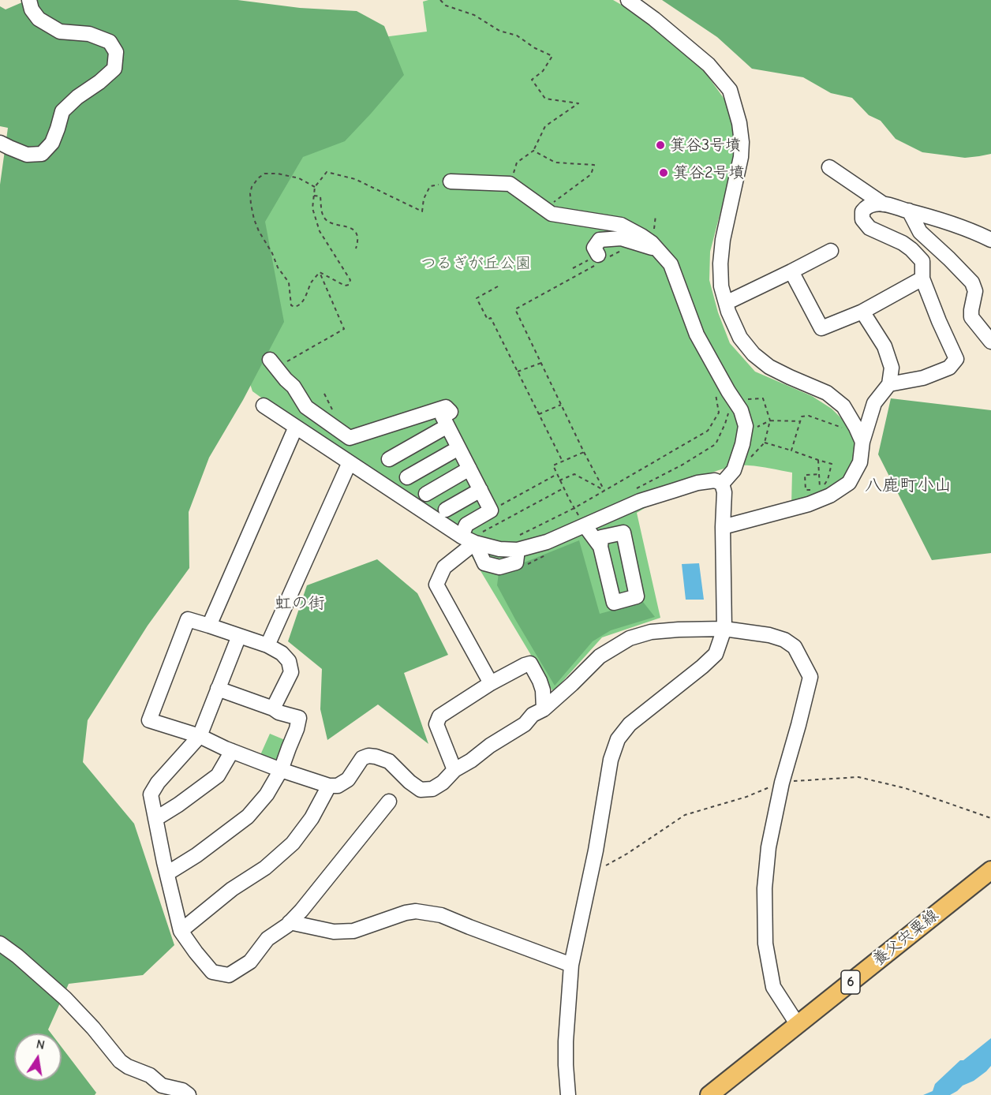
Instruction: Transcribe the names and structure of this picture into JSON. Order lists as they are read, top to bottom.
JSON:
{
  "streets": {
    "main road": ["養父宍粟線", "6"]
  },
  "districts": ["八鹿町小山", "虹の街"],
  "parks": ["つるぎが丘公園"],
  "places": ["箕谷3号墳", "箕谷2号墳"],
  "north": "top"
}
